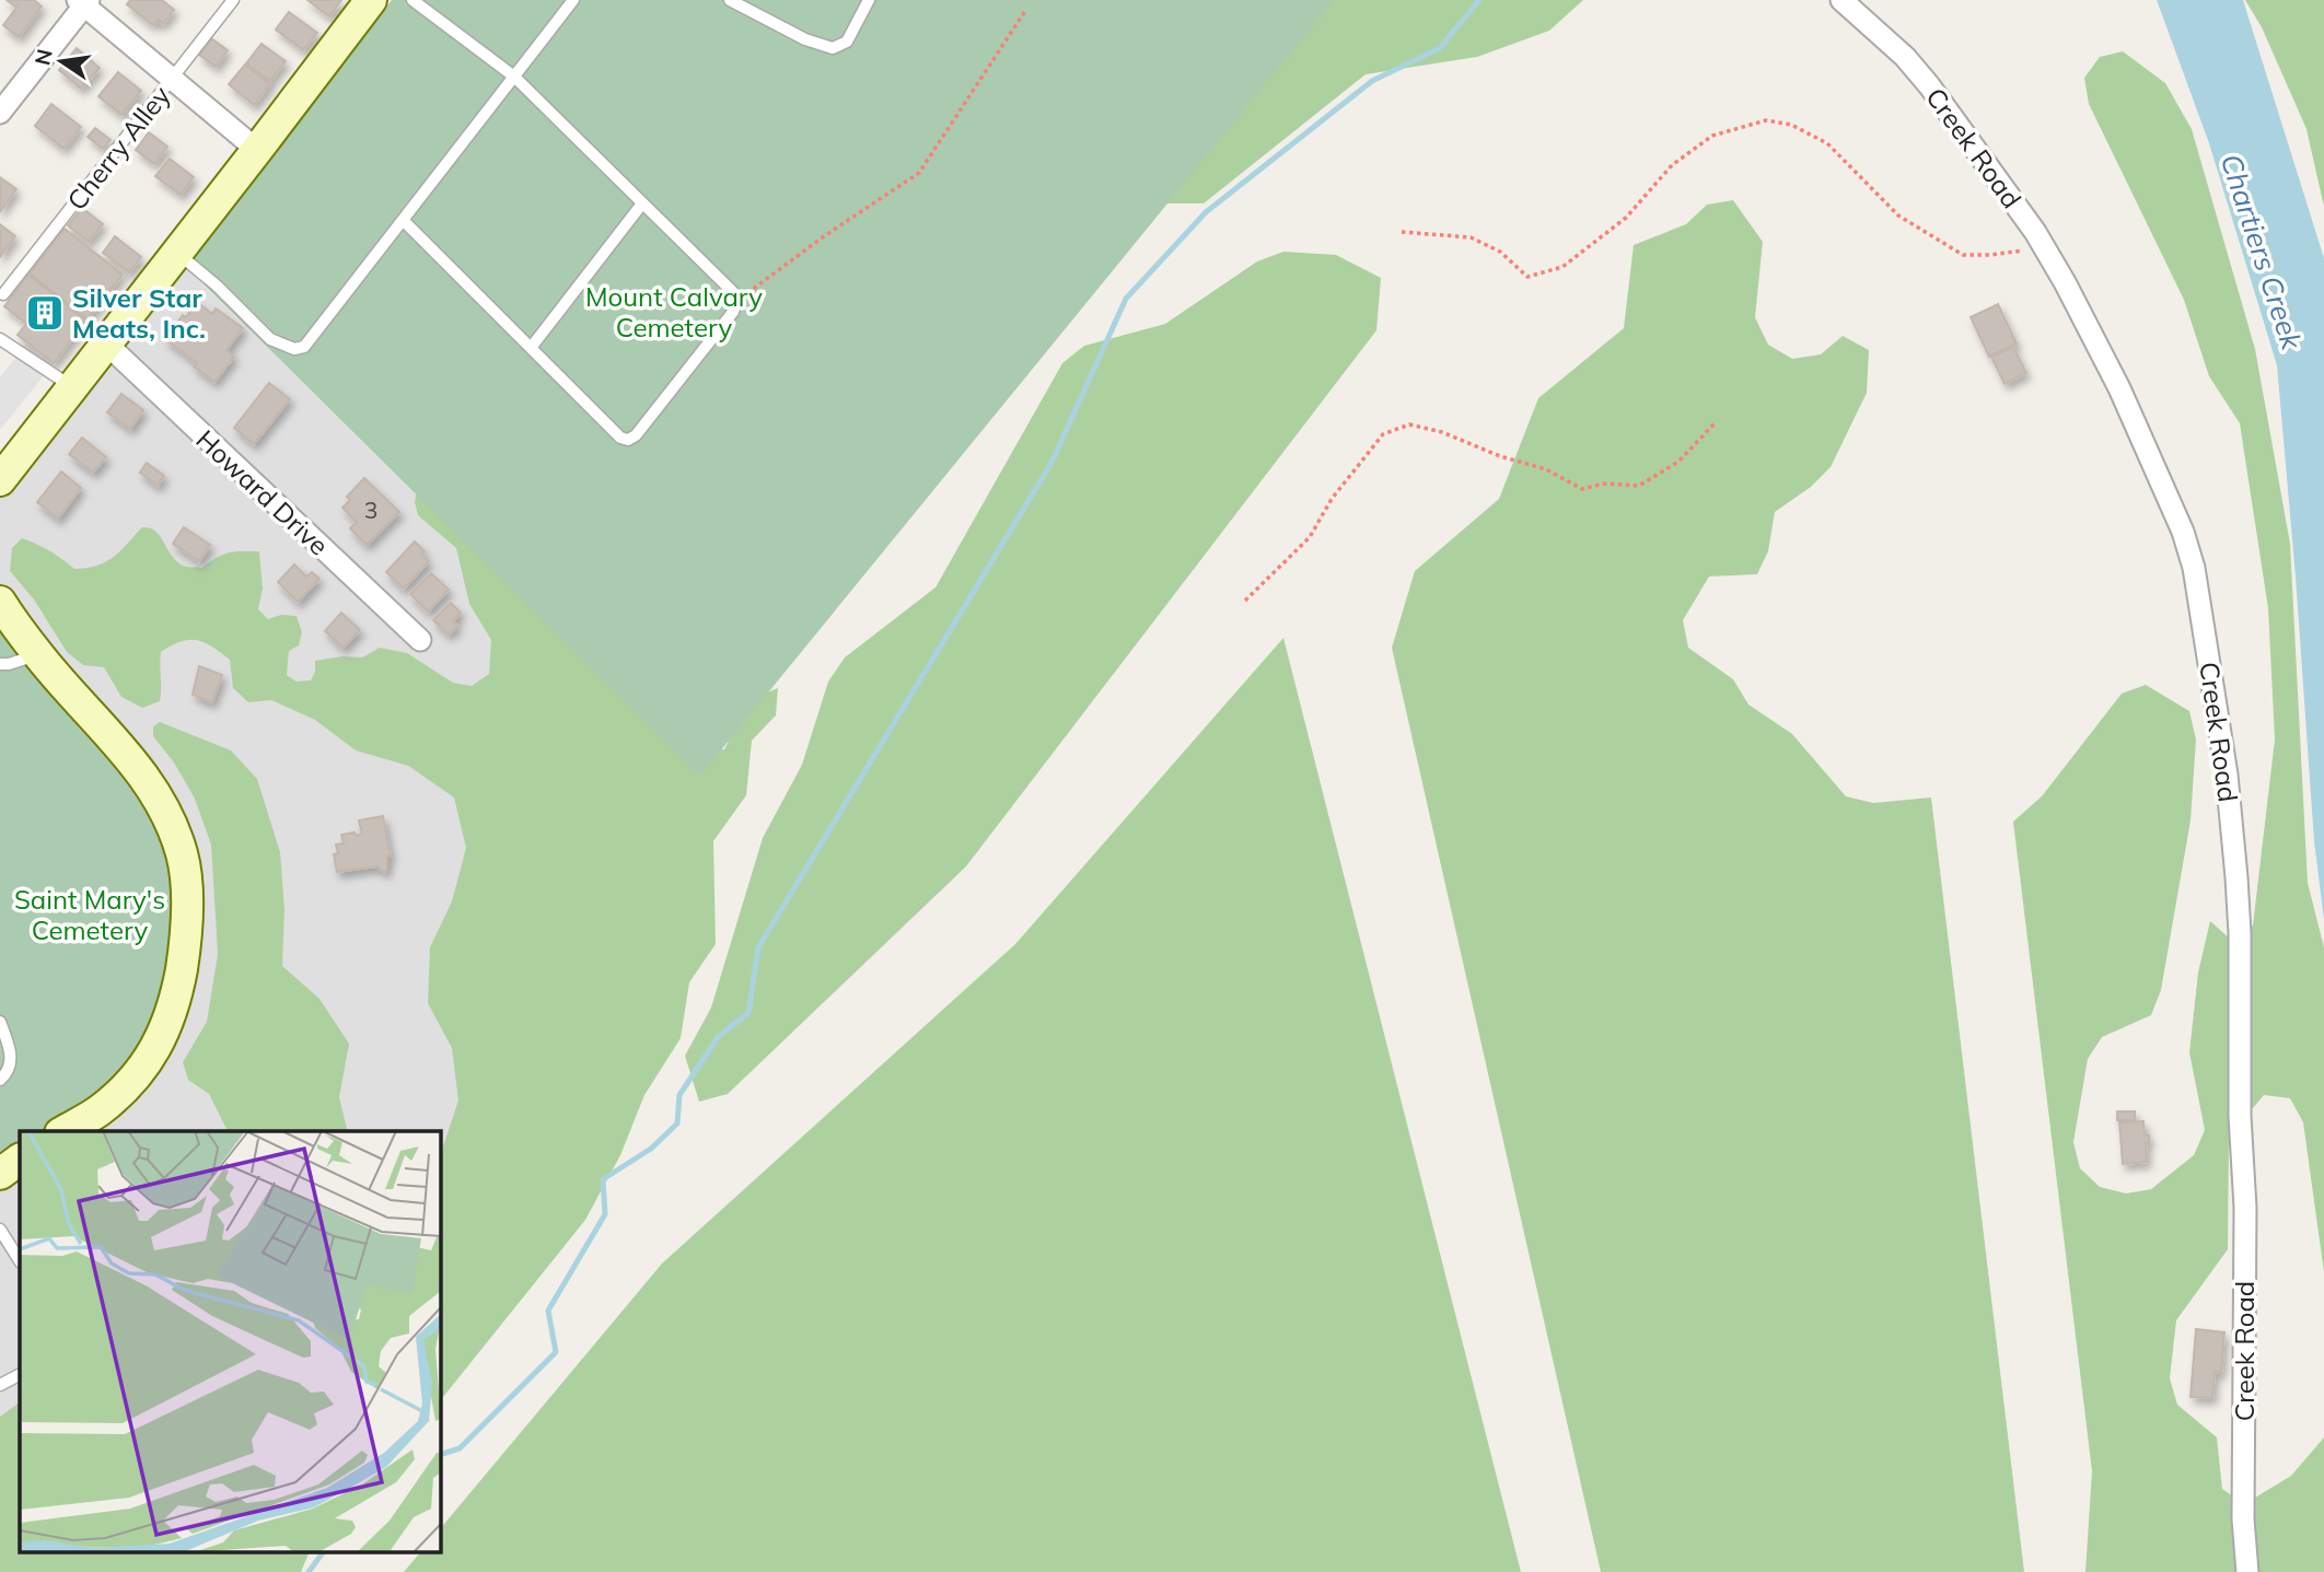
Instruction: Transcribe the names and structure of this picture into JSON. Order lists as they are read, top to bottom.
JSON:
{
  "streets": {
    "street": ["Creek Road", "Howard Drive"],
    "lane": ["Cherry Alley"]
  },
  "water": ["Chartiers Creek"],
  "parks": ["Mount Calvary Cemetery", "Saint Mary's Cemetery"],
  "places": {
    "building": ["Silver Star Meats, Inc."]
  },
  "house_numbers": ["3"],
  "north": "left"
}
